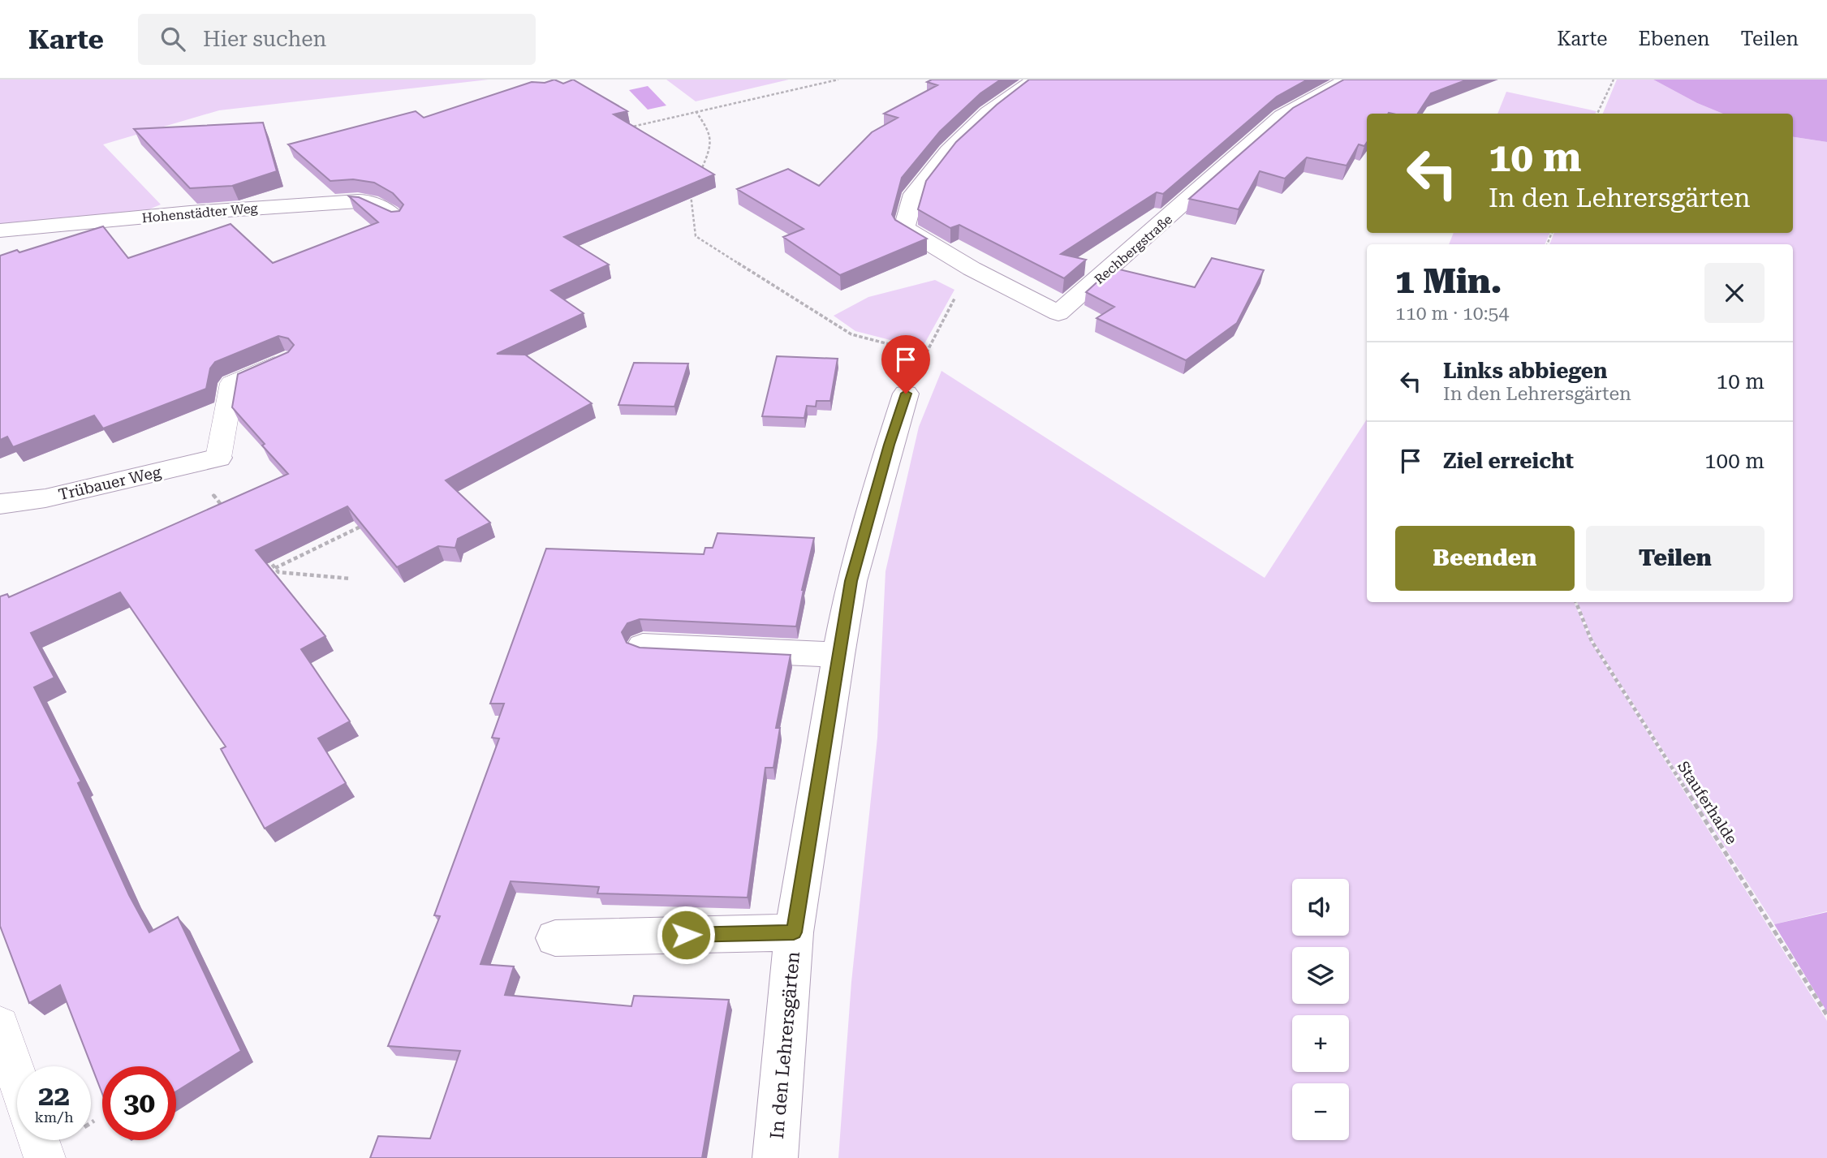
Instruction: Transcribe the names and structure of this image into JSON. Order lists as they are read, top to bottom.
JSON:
{
  "streets": {
    "street": [
      "Hohenstädter Weg",
      "Rechbergstraße",
      "Trübauer Weg",
      "In den Lehrersgärten"
    ],
    "path": ["Stauferhalde"]
  },
  "page": {
    "header": "Karte",
    "search": "Hier suchen",
    "nav": ["Karte", "Ebenen", "Teilen"],
    "turn": ["10 m", "In den Lehrersgärten"],
    "heading": ["1 Min.", "110 m · 10:54"],
    "list": [
      {
        "name": "Links abbiegen",
        "note": "In den Lehrersgärten",
        "value": "10 m"
      },
      {
        "name": "Ziel erreicht",
        "value": "100 m"
      }
    ],
    "buttons": ["Beenden", "Teilen"],
    "map_buttons": ["+", "−"],
    "speed": "22 km/h",
    "limit": "30"
  }
}
